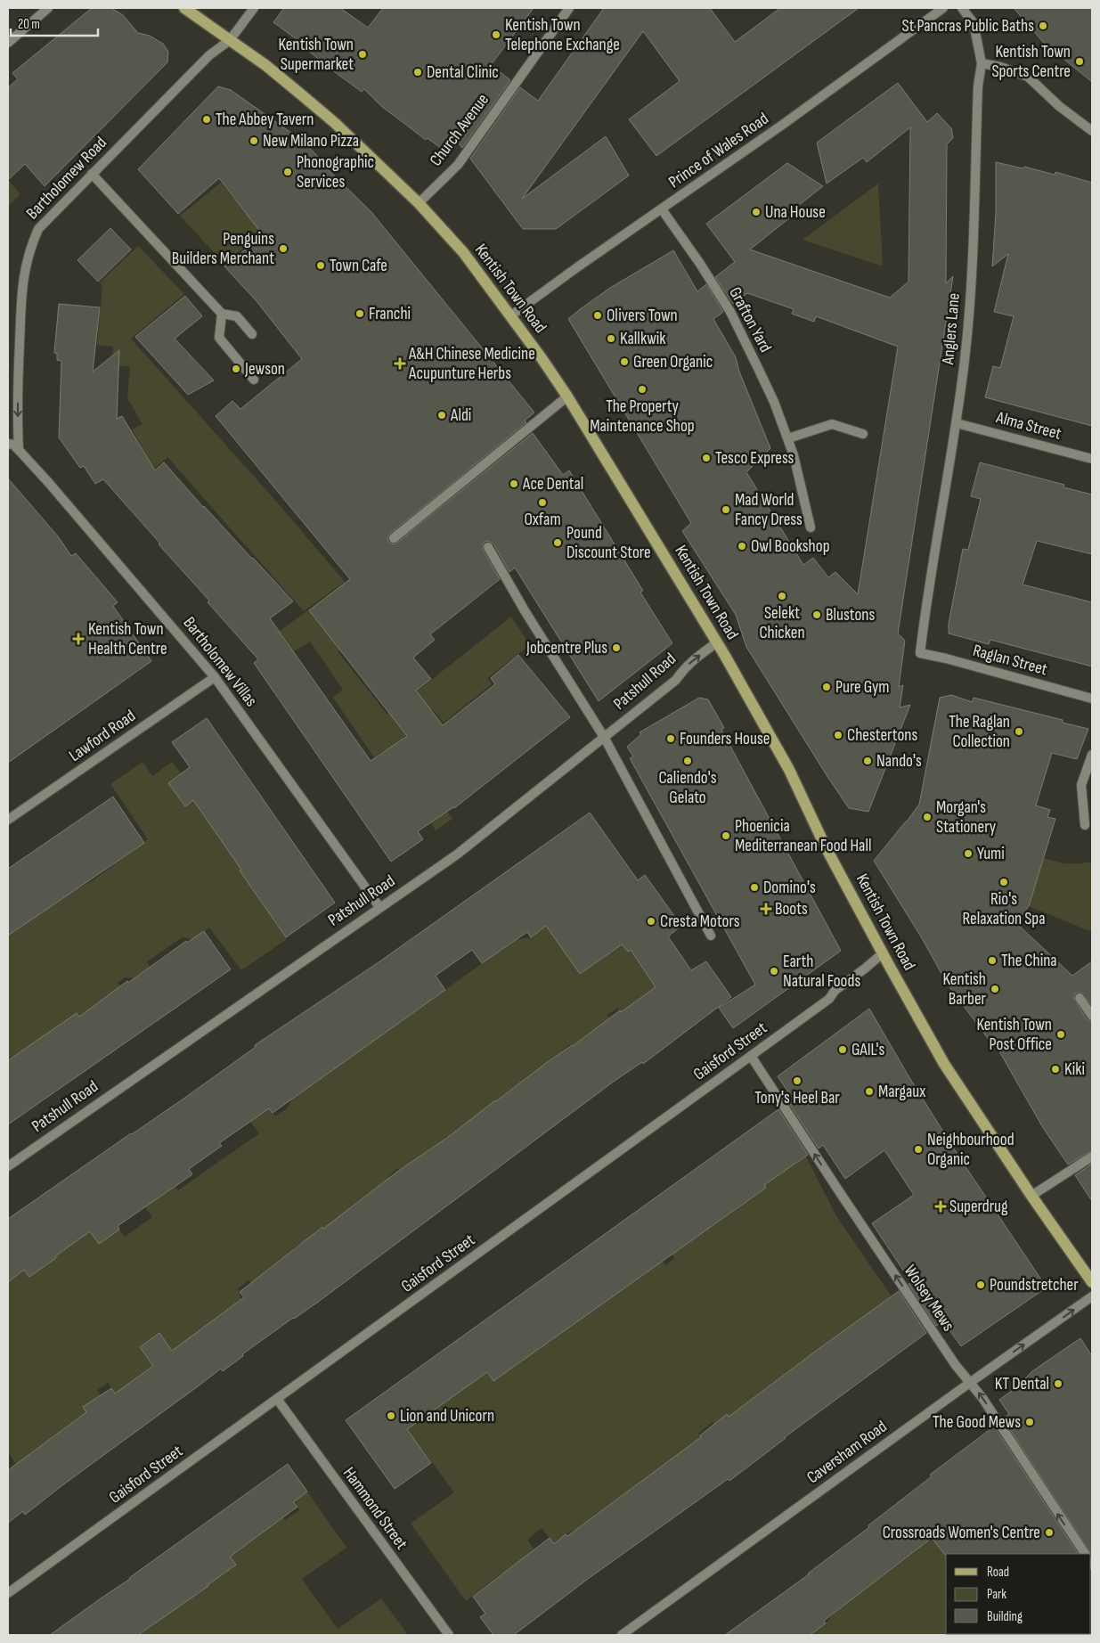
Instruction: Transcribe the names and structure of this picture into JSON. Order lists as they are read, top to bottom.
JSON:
{
  "streets": {
    "main road": ["Kentish Town Road"],
    "street": [
      "Church Avenue",
      "Prince of Wales Road",
      "Bartholomew Road",
      "Grafton Yard",
      "Anglers Lane",
      "Alma Street",
      "Raglan Street",
      "Bartholomew Villas",
      "Patshull Road",
      "Lawford Road",
      "Gaisford Street",
      "Wolsey Mews",
      "Caversham Road",
      "Hammond Street"
    ]
  },
  "crossings": [
    ["Church Avenue", "Kentish Town Road"],
    ["Prince of Wales Road", "Kentish Town Road"],
    ["Prince of Wales Road", "Grafton Yard"],
    ["Bartholomew Road", "Kentish Town Road"],
    ["Bartholomew Road", "Bartholomew Villas"],
    ["Kentish Town Road", "Patshull Road"],
    ["Kentish Town Road", "Gaisford Street"],
    ["Anglers Lane", "Alma Street"],
    ["Anglers Lane", "Raglan Street"],
    ["Bartholomew Villas", "Patshull Road"],
    ["Bartholomew Villas", "Lawford Road"],
    ["Gaisford Street", "Wolsey Mews"],
    ["Gaisford Street", "Hammond Street"],
    ["Wolsey Mews", "Caversham Road"]
  ],
  "one_way": ["Bartholomew Road", "Wolsey Mews"],
  "places": {
    "other": [
      "St Pancras Public Baths",
      "Kentish Town Telephone Exchange",
      "Kentish Town Supermarket",
      "Kentish Town Sports Centre",
      "Dental Clinic",
      "The Abbey Tavern",
      "New Milano Pizza",
      "Phonographic Services",
      "Una House",
      "Penguins Builders Merchant",
      "Town Cafe",
      "Franchi",
      "Olivers Town",
      "Kallkwik",
      "Green Organic",
      "Jewson",
      "The Property Maintenance Shop",
      "Aldi",
      "Tesco Express",
      "Ace Dental",
      "Oxfam",
      "Mad World Fancy Dress",
      "Pound Discount Store",
      "Owl Bookshop",
      "Selekt Chicken",
      "Blustons",
      "Jobcentre Plus",
      "Pure Gym",
      "The Raglan Collection",
      "Chestertons",
      "Founders House",
      "Caliendo's Gelato",
      "Nando's",
      "Morgan's Stationery",
      "Phoenicia Mediterranean Food Hall",
      "Yumi",
      "Rio's Relaxation Spa",
      "Domino's",
      "Cresta Motors",
      "The China",
      "Earth Natural Foods",
      "Kentish Barber",
      "Kentish Town Post Office",
      "GAIL's",
      "Kiki",
      "Tony's Heel Bar",
      "Margaux",
      "Neighbourhood Organic",
      "Poundstretcher",
      "KT Dental",
      "Lion and Unicorn",
      "The Good Mews",
      "Crossroads Women's Centre"
    ],
    "health": [
      "A&H Chinese Medicine Acupunture Herbs",
      "Kentish Town Health Centre",
      "Boots",
      "Superdrug"
    ]
  },
  "legend": ["Road", "Park", "Building"],
  "scale_bar": "20 m"
}
